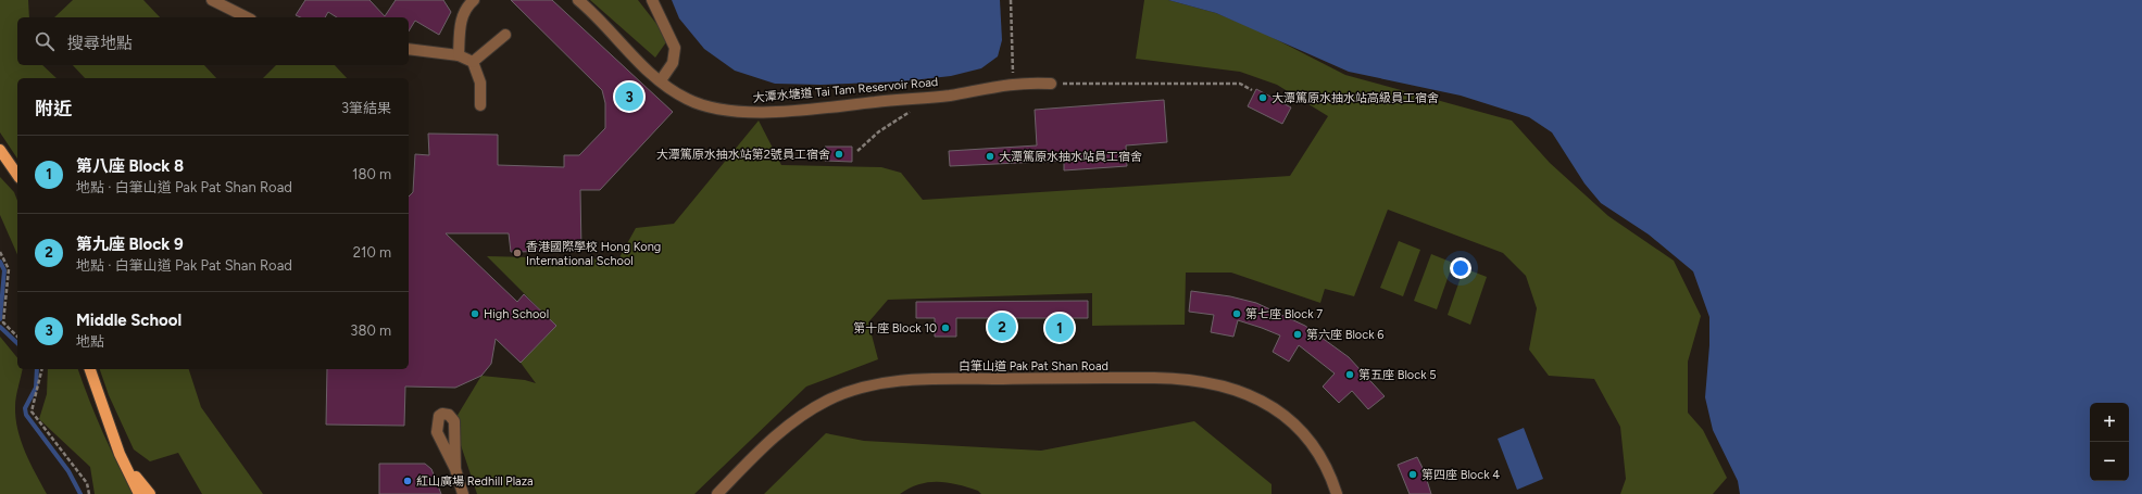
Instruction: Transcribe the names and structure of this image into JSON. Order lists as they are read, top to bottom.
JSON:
{
  "streets": {
    "street": ["大潭水塘道 Tai Tam Reservoir Road", "白筆山道 Pak Pat Shan Road"]
  },
  "places": [
    "大潭篤原水抽水站高級員工宿舍",
    "大潭篤原水抽水站第2號員工宿舍",
    "大潭篤原水抽水站員工宿舍",
    "香港國際學校 Hong Kong International School",
    "High School",
    "第七座 Block 7",
    "第十座 Block 10",
    "第六座 Block 6",
    "第五座 Block 5",
    "第四座 Block 4",
    "紅山廣場 Redhill Plaza"
  ],
  "page": {
    "search": "搜尋地點",
    "heading": ["附近", "3筆結果"],
    "pins": ["3", "2", "1"],
    "list": [
      {
        "mark": "1",
        "name": "第八座 Block 8",
        "note": "地點 · 白筆山道 Pak Pat Shan Road",
        "value": "180 m"
      },
      {
        "mark": "2",
        "name": "第九座 Block 9",
        "note": "地點 · 白筆山道 Pak Pat Shan Road",
        "value": "210 m"
      },
      {
        "mark": "3",
        "name": "Middle School",
        "note": "地點",
        "value": "380 m"
      }
    ],
    "map_buttons": ["+", "−"]
  }
}
